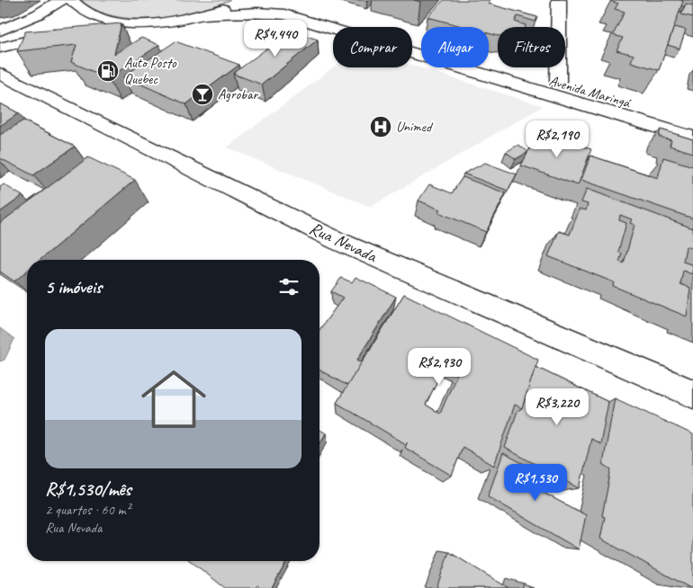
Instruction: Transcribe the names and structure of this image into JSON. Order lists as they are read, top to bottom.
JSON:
{
  "streets": {
    "main road": ["Avenida Maringá", "Rua Nevada"]
  },
  "places": {
    "fuel station": ["Auto Posto Quebec"],
    "bar": ["Agrobar"],
    "hospital": ["Unimed"]
  },
  "page": {
    "price": [
      "R$4,440",
      "R$2,190",
      "R$2,930",
      "R$3,220",
      "R$1,530"
    ],
    "chip": ["Comprar", "Alugar", "Filtros"],
    "heading": "5 imóveis",
    "list": [
      {
        "name": "R$1,530/mês",
        "note": "2 quartos · 60 m² · Rua Nevada"
      }
    ]
  }
}
